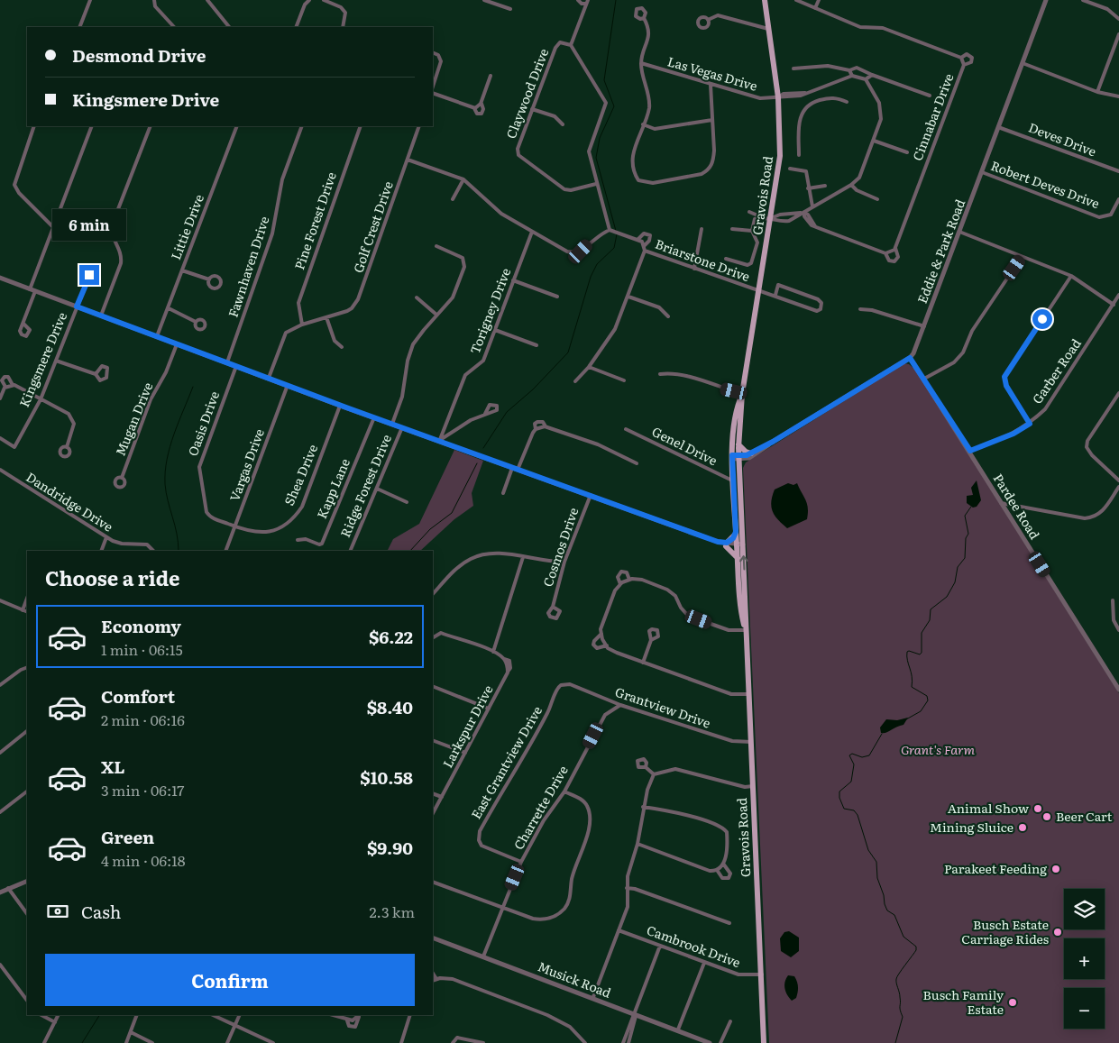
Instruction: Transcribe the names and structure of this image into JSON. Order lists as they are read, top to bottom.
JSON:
{
  "streets": {
    "main road": ["Gravois Road"],
    "street": [
      "Las Vegas Drive",
      "Claywood Drive",
      "Cinnabar Drive",
      "Deves Drive",
      "Robert Deves Drive",
      "Pine Forest Drive",
      "Littie Drive",
      "Golf Crest Drive",
      "Eddie & Park Road",
      "Briarstone Drive",
      "Fawnhaven Drive",
      "Torigney Drive",
      "Kingsmere Drive",
      "Garber Road",
      "Mugan Drive",
      "Oasis Drive",
      "Genel Drive",
      "Vargas Drive",
      "Shea Drive",
      "Ridge Forest Drive",
      "Kapp Lane",
      "Dandridge Drive",
      "Pardee Road",
      "Cosmos Drive",
      "Grantview Drive",
      "Larkspur Drive",
      "East Grantview Drive",
      "Charrette Drive",
      "Cambrook Drive",
      "Musick Road"
    ]
  },
  "crossings": [
    ["Las Vegas Drive", "Gravois Road"],
    ["Deves Drive", "Eddie & Park Road"],
    ["Robert Deves Drive", "Eddie & Park Road"],
    ["Gravois Road", "Briarstone Drive"],
    ["Gravois Road", "Genel Drive"],
    ["Gravois Road", "Grantview Drive"],
    ["Gravois Road", "Cambrook Drive"],
    ["Pine Forest Drive", "Golf Crest Drive"],
    ["Eddie & Park Road", "Pardee Road"],
    ["Garber Road", "Pardee Road"],
    ["Oasis Drive", "Vargas Drive"],
    ["Oasis Drive", "Shea Drive"],
    ["Vargas Drive", "Shea Drive"],
    ["Grantview Drive", "East Grantview Drive"],
    ["Grantview Drive", "Charrette Drive"],
    ["East Grantview Drive", "Charrette Drive"],
    ["Charrette Drive", "Musick Road"]
  ],
  "parks": ["Grant's Farm"],
  "places": [
    "Animal Show",
    "Beer Cart",
    "Mining Sluice",
    "Parakeet Feeding",
    "Busch Estate Carriage Rides",
    "Busch Family Estate"
  ],
  "page": {
    "banner": ["Desmond Drive", "Kingsmere Drive"],
    "bubble": "6 min",
    "heading": "Choose a ride",
    "list": [
      {
        "name": "Economy",
        "note": "1 min · 06:15",
        "value": "$6.22"
      },
      {
        "name": "Comfort",
        "note": "2 min · 06:16",
        "value": "$8.40"
      },
      {
        "name": "XL",
        "note": "3 min · 06:17",
        "value": "$10.58"
      },
      {
        "name": "Green",
        "note": "4 min · 06:18",
        "value": "$9.90"
      }
    ],
    "pay": ["Cash", "2.3 km"],
    "map_buttons": ["+", "−"],
    "buttons": "Confirm"
  }
}
